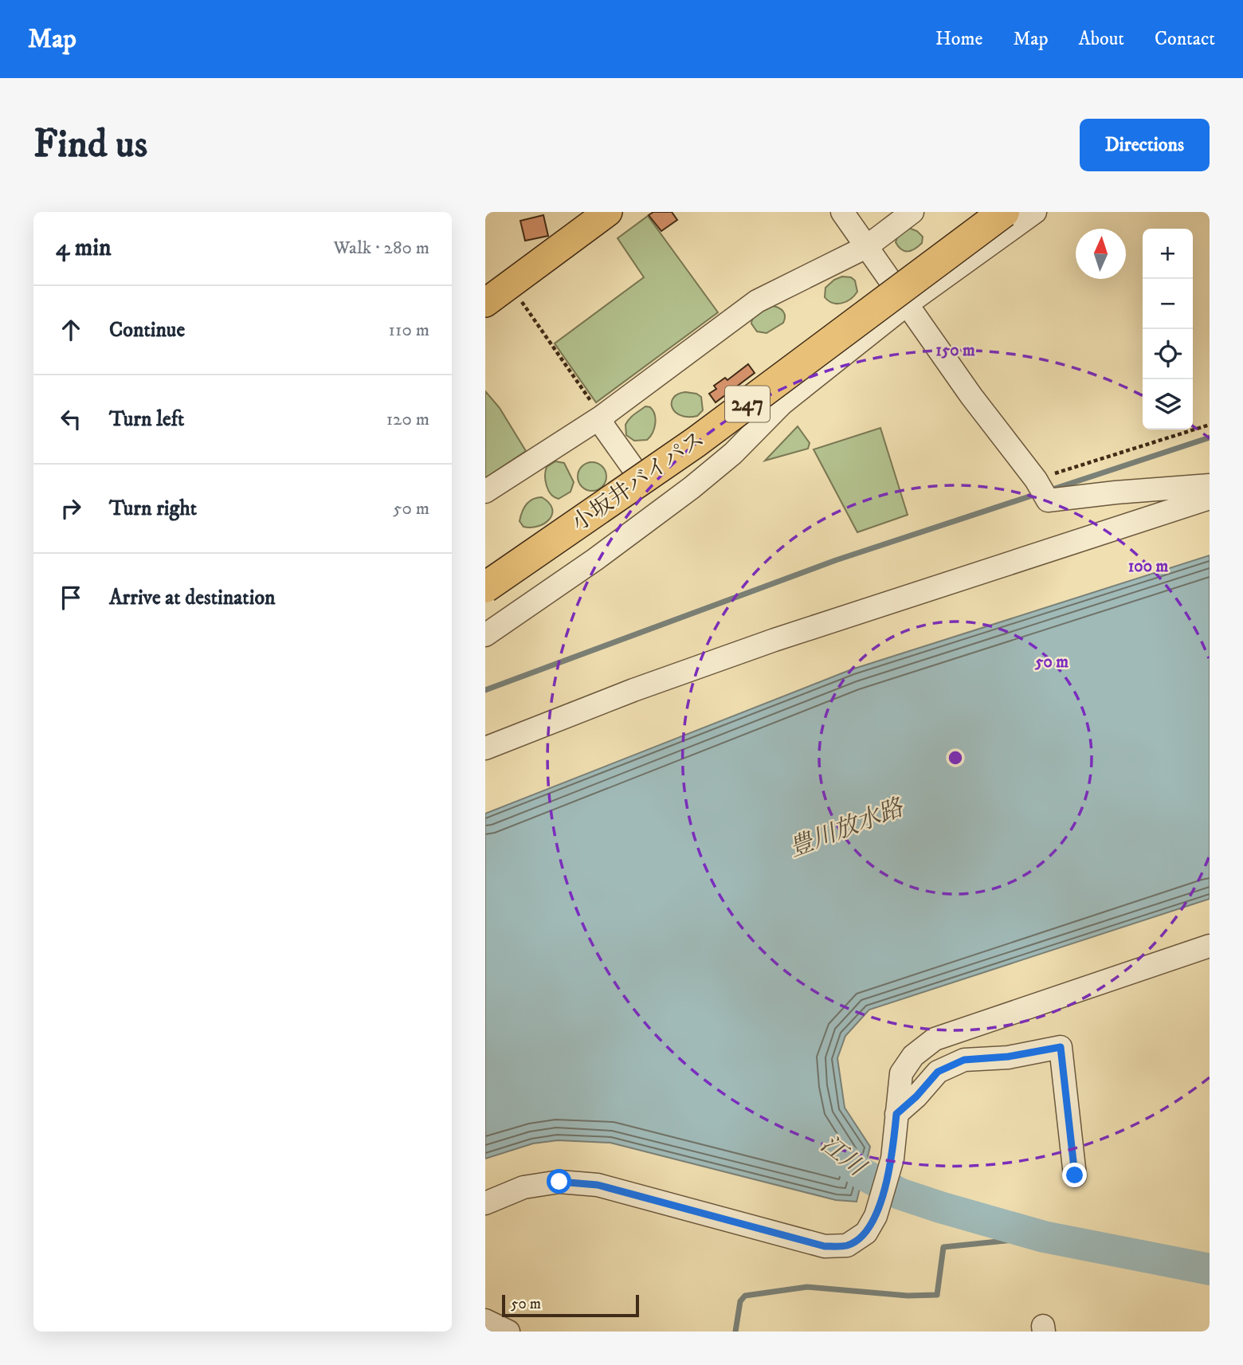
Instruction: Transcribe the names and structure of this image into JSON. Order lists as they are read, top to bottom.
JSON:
{
  "streets": {
    "highway": ["247", "小坂井バイパス"]
  },
  "water": ["豊川放水路", "江川"],
  "scale_bar": "50 m",
  "north": "top",
  "page": {
    "header": "Map",
    "nav": [
      "Home",
      "Map",
      "About",
      "Contact"
    ],
    "buttons": "Directions",
    "title": "Find us",
    "heading": ["4 min", "Walk · 280 m"],
    "map_buttons": ["+", "−"],
    "list": [
      ["Continue", "110 m"],
      ["Turn left", "120 m"],
      ["Turn right", "50 m"],
      "Arrive at destination"
    ],
    "scale": "50 m"
  },
  "rings": ["150 m", "100 m", "50 m"]
}
